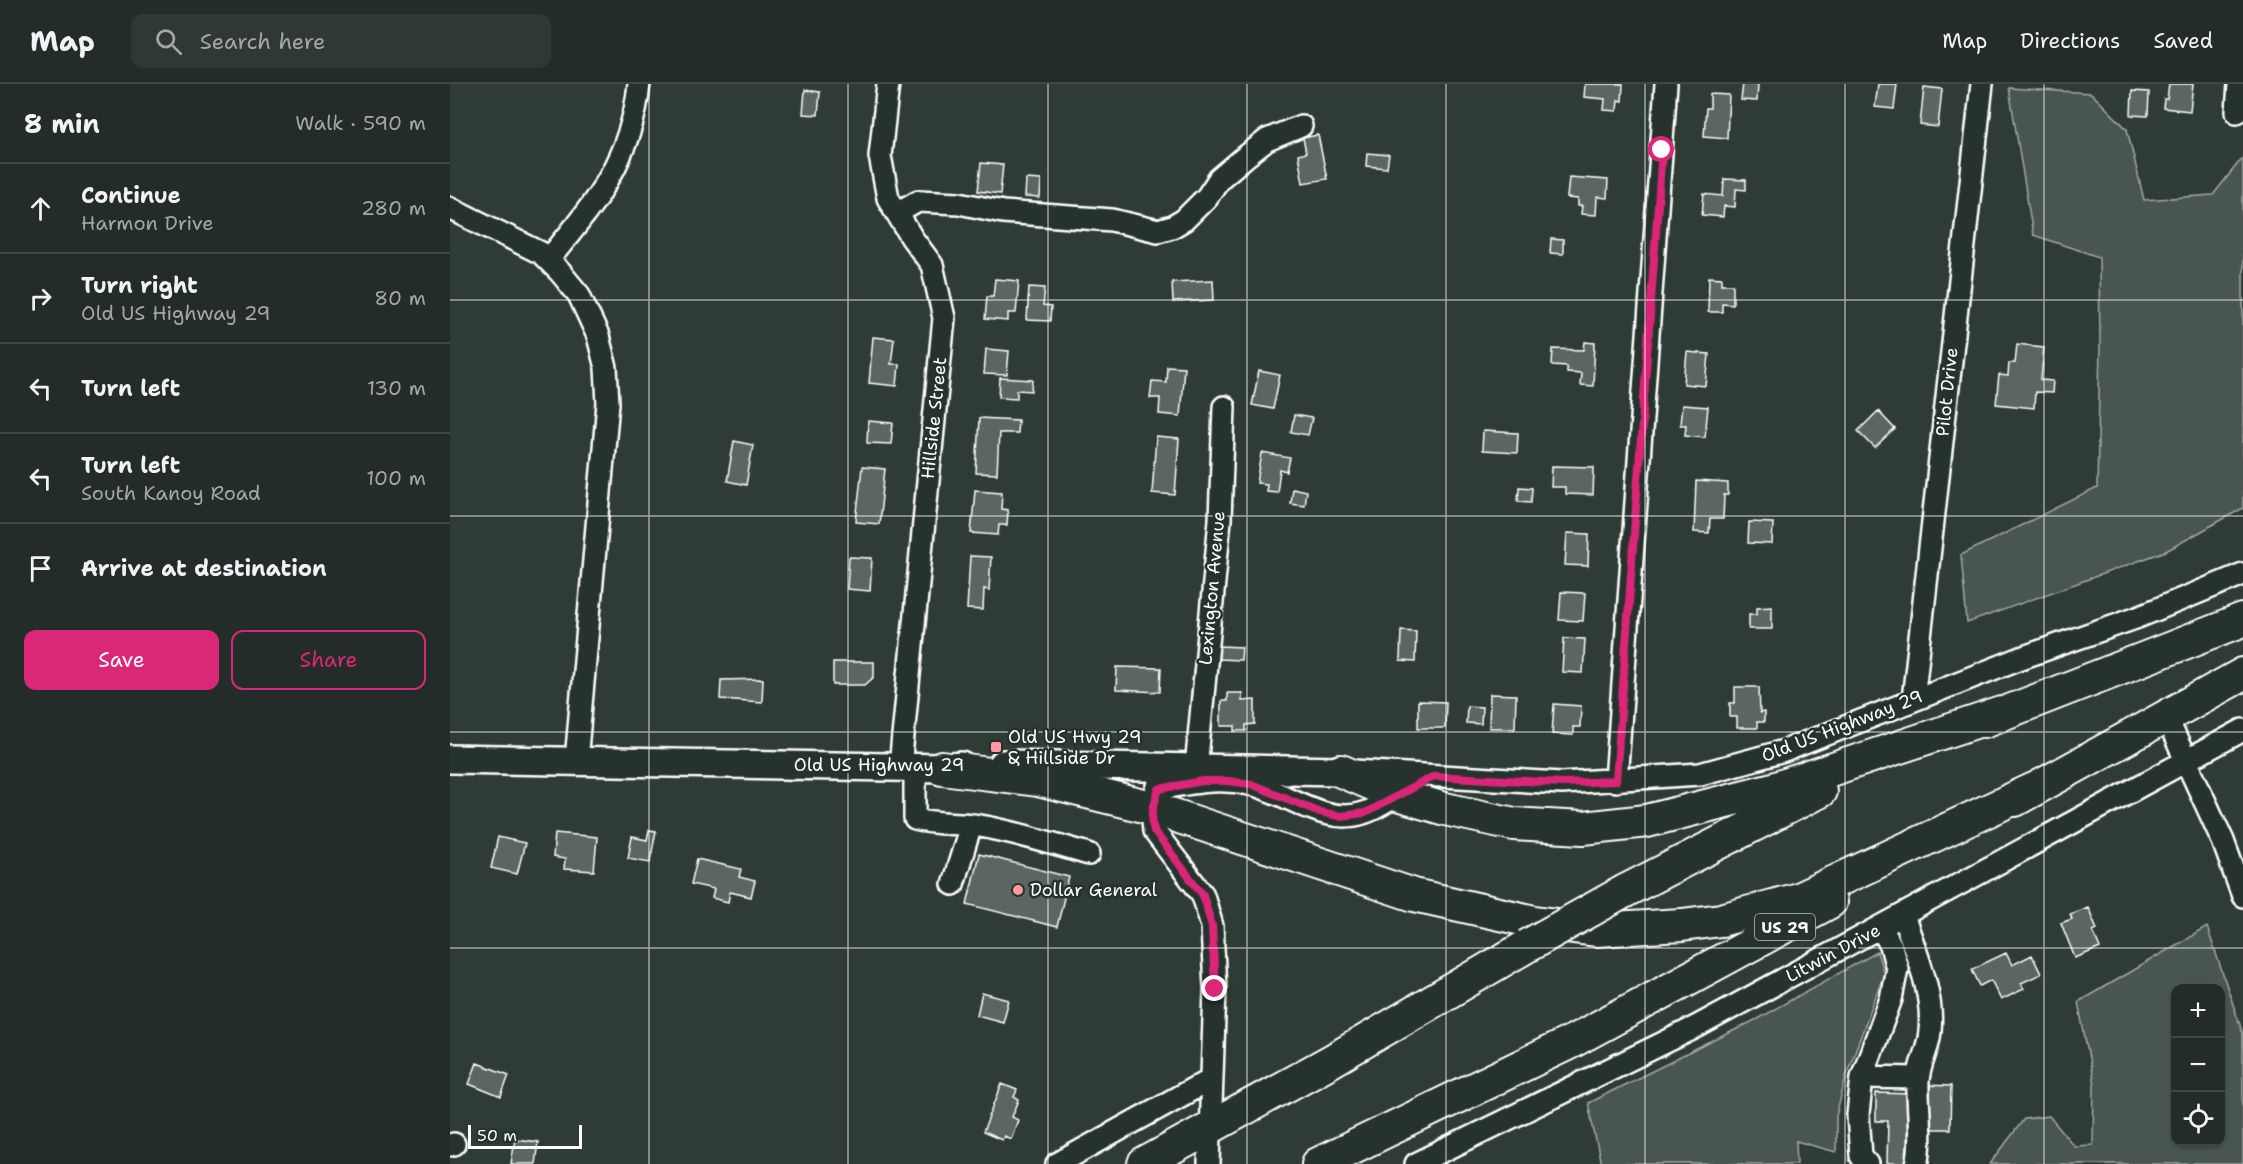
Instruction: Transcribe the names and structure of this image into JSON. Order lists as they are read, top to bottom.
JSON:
{
  "streets": {
    "highway": ["US 29"],
    "main road": ["Old US Highway 29"],
    "street": [
      "Pilot Drive",
      "Hillside Street",
      "Lexington Avenue",
      "Litwin Drive"
    ]
  },
  "crossings": [
    ["Pilot Drive", "Old US Highway 29"],
    ["Hillside Street", "Old US Highway 29"],
    ["Lexington Avenue", "Old US Highway 29"]
  ],
  "places": {
    "transit": ["Old US Hwy 29 & Hillside Dr"],
    "other": ["Dollar General"]
  },
  "scale_bar": "50 m",
  "page": {
    "header": "Map",
    "search": "Search here",
    "nav": ["Map", "Directions", "Saved"],
    "heading": ["8 min", "Walk · 590 m"],
    "list": [
      ["Continue", "Harmon Drive", "280 m"],
      ["Turn right", "Old US Highway 29", "80 m"],
      ["Turn left", "130 m"],
      ["Turn left", "South Kanoy Road", "100 m"],
      "Arrive at destination"
    ],
    "buttons": ["Save", "Share"],
    "map_buttons": ["+", "−"],
    "scale": "50 m"
  }
}
